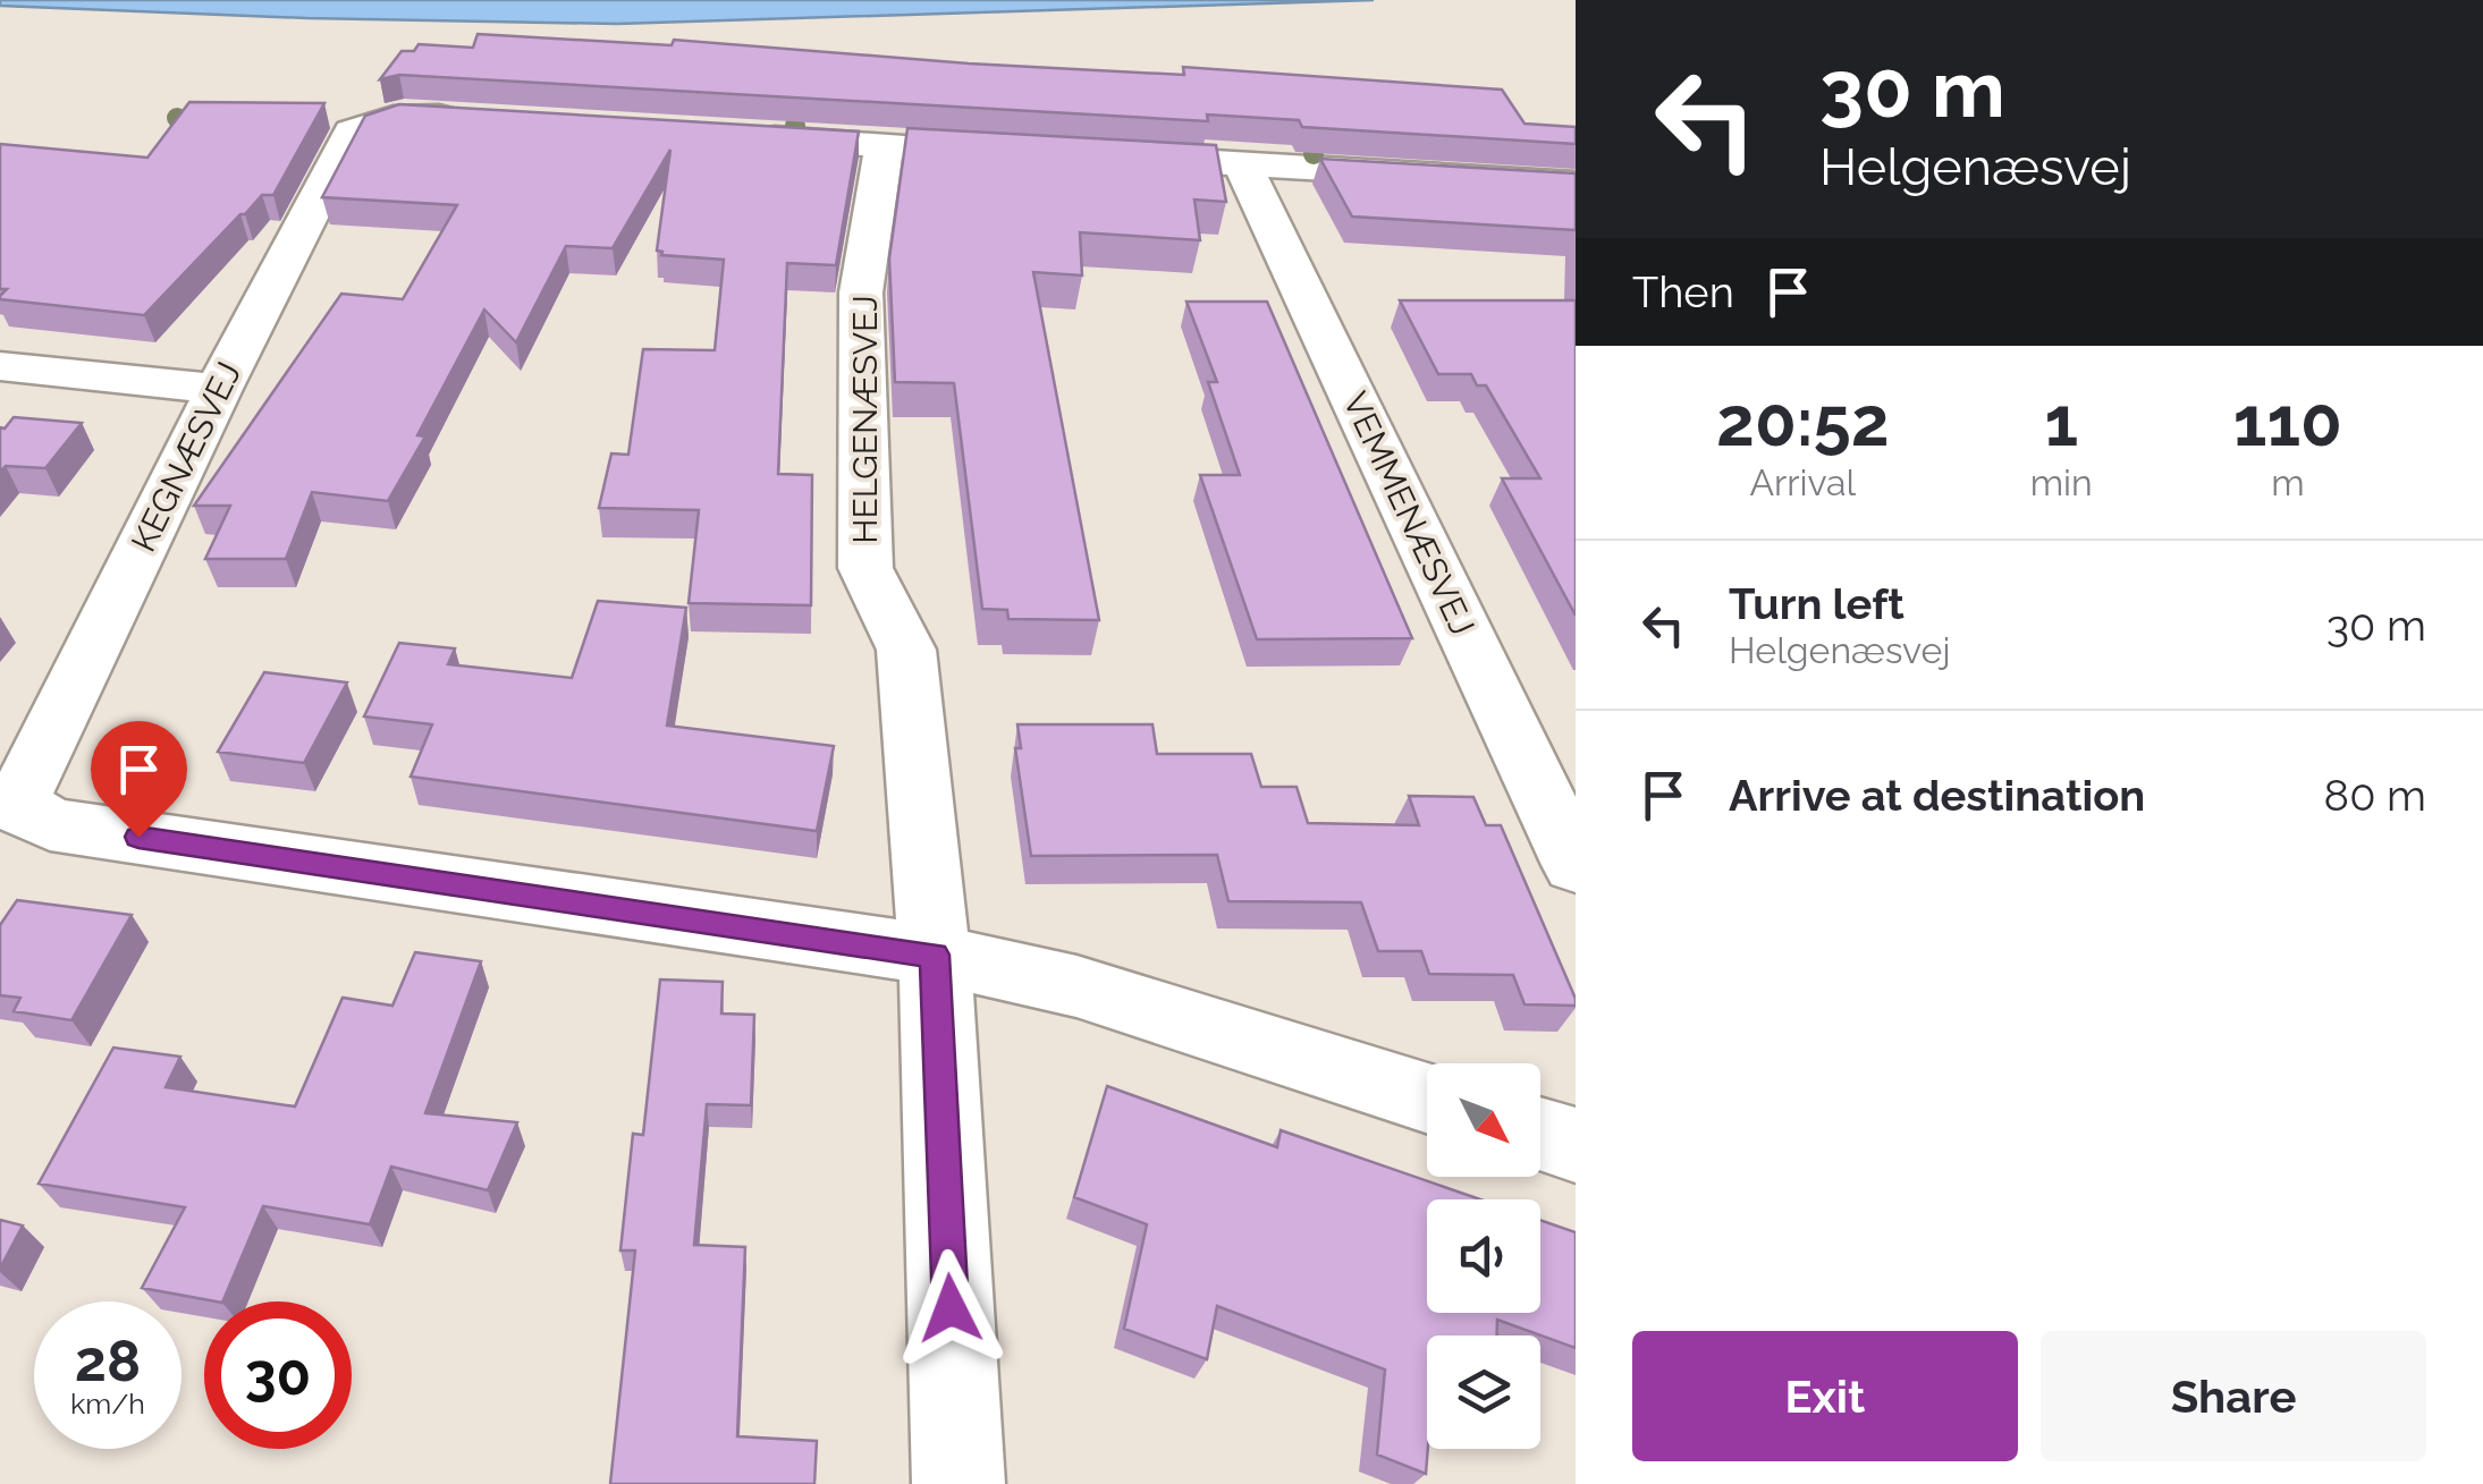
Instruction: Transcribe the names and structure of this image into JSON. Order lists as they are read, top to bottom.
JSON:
{
  "streets": {
    "street": ["HELGENÆSVEJ", "KEGNÆSVEJ", "VEMMENÆSVEJ"]
  },
  "north": "bottom right",
  "page": {
    "turn": ["30 m", "Helgenæsvej"],
    "then": "Then",
    "eta": [
      "20:52",
      "Arrival",
      "1",
      "min",
      "110",
      "m"
    ],
    "list": [
      {
        "name": "Turn left",
        "note": "Helgenæsvej",
        "value": "30 m"
      },
      {
        "name": "Arrive at destination",
        "value": "80 m"
      }
    ],
    "speed": "28 km/h",
    "limit": "30",
    "buttons": ["Exit", "Share"]
  }
}
